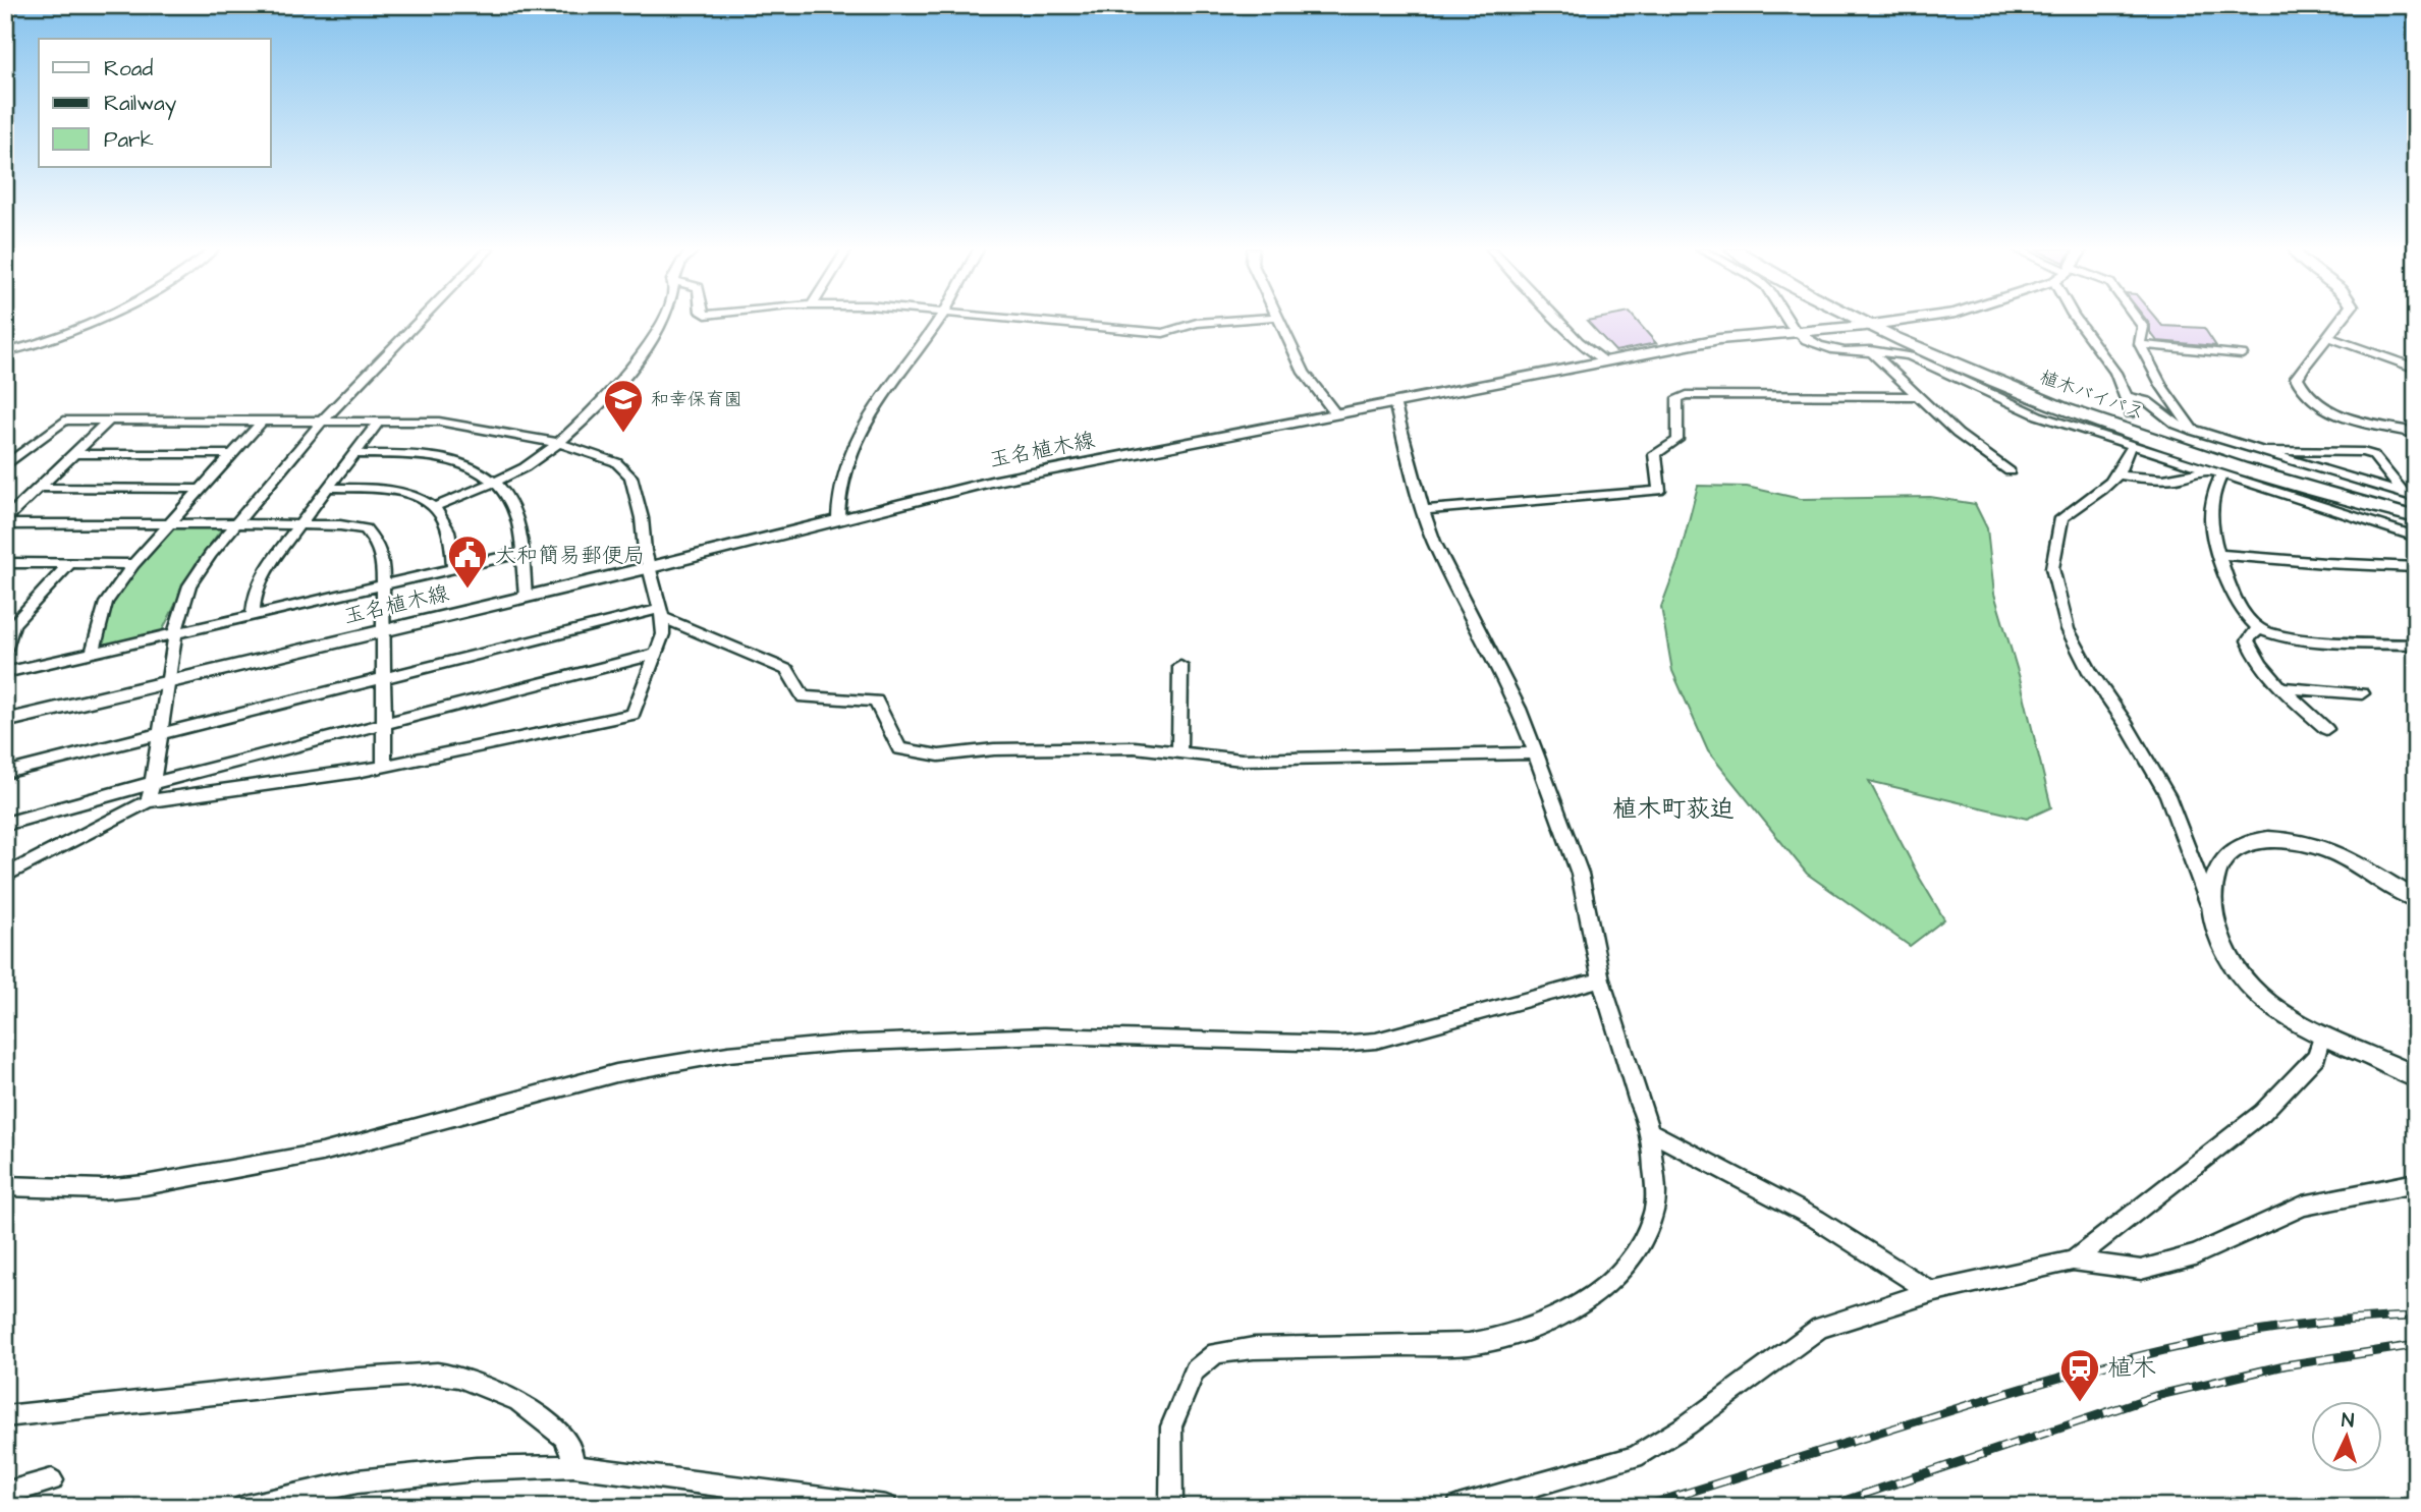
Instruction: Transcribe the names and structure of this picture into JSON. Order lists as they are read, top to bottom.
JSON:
{
  "streets": {
    "highway": ["植木バイパス"],
    "main road": ["玉名植木線"]
  },
  "crossings": [
    ["植木バイパス", "玉名植木線"]
  ],
  "districts": ["植木町荻迫"],
  "places": {
    "school or university": ["和幸保育園"],
    "public building": ["大和簡易郵便局"],
    "station": ["植木"]
  },
  "legend": ["Road", "Railway", "Park"],
  "north": "top"
}
